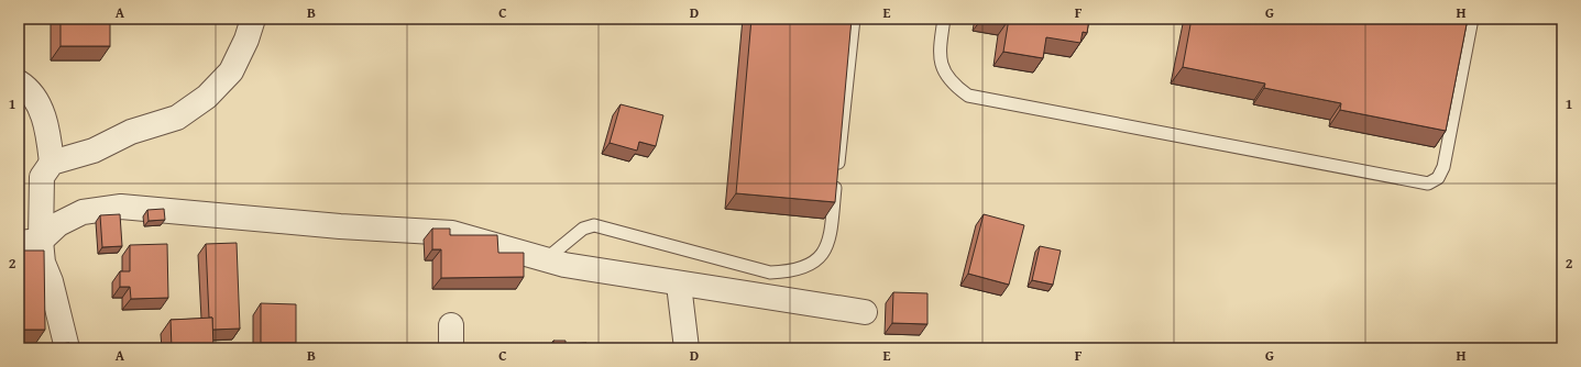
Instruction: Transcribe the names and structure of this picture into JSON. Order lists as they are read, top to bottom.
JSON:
{
  "grid": {
    "columns": [
      "A",
      "B",
      "C",
      "D",
      "E",
      "F",
      "G",
      "H"
    ],
    "rows": ["1", "2"]
  }
}
